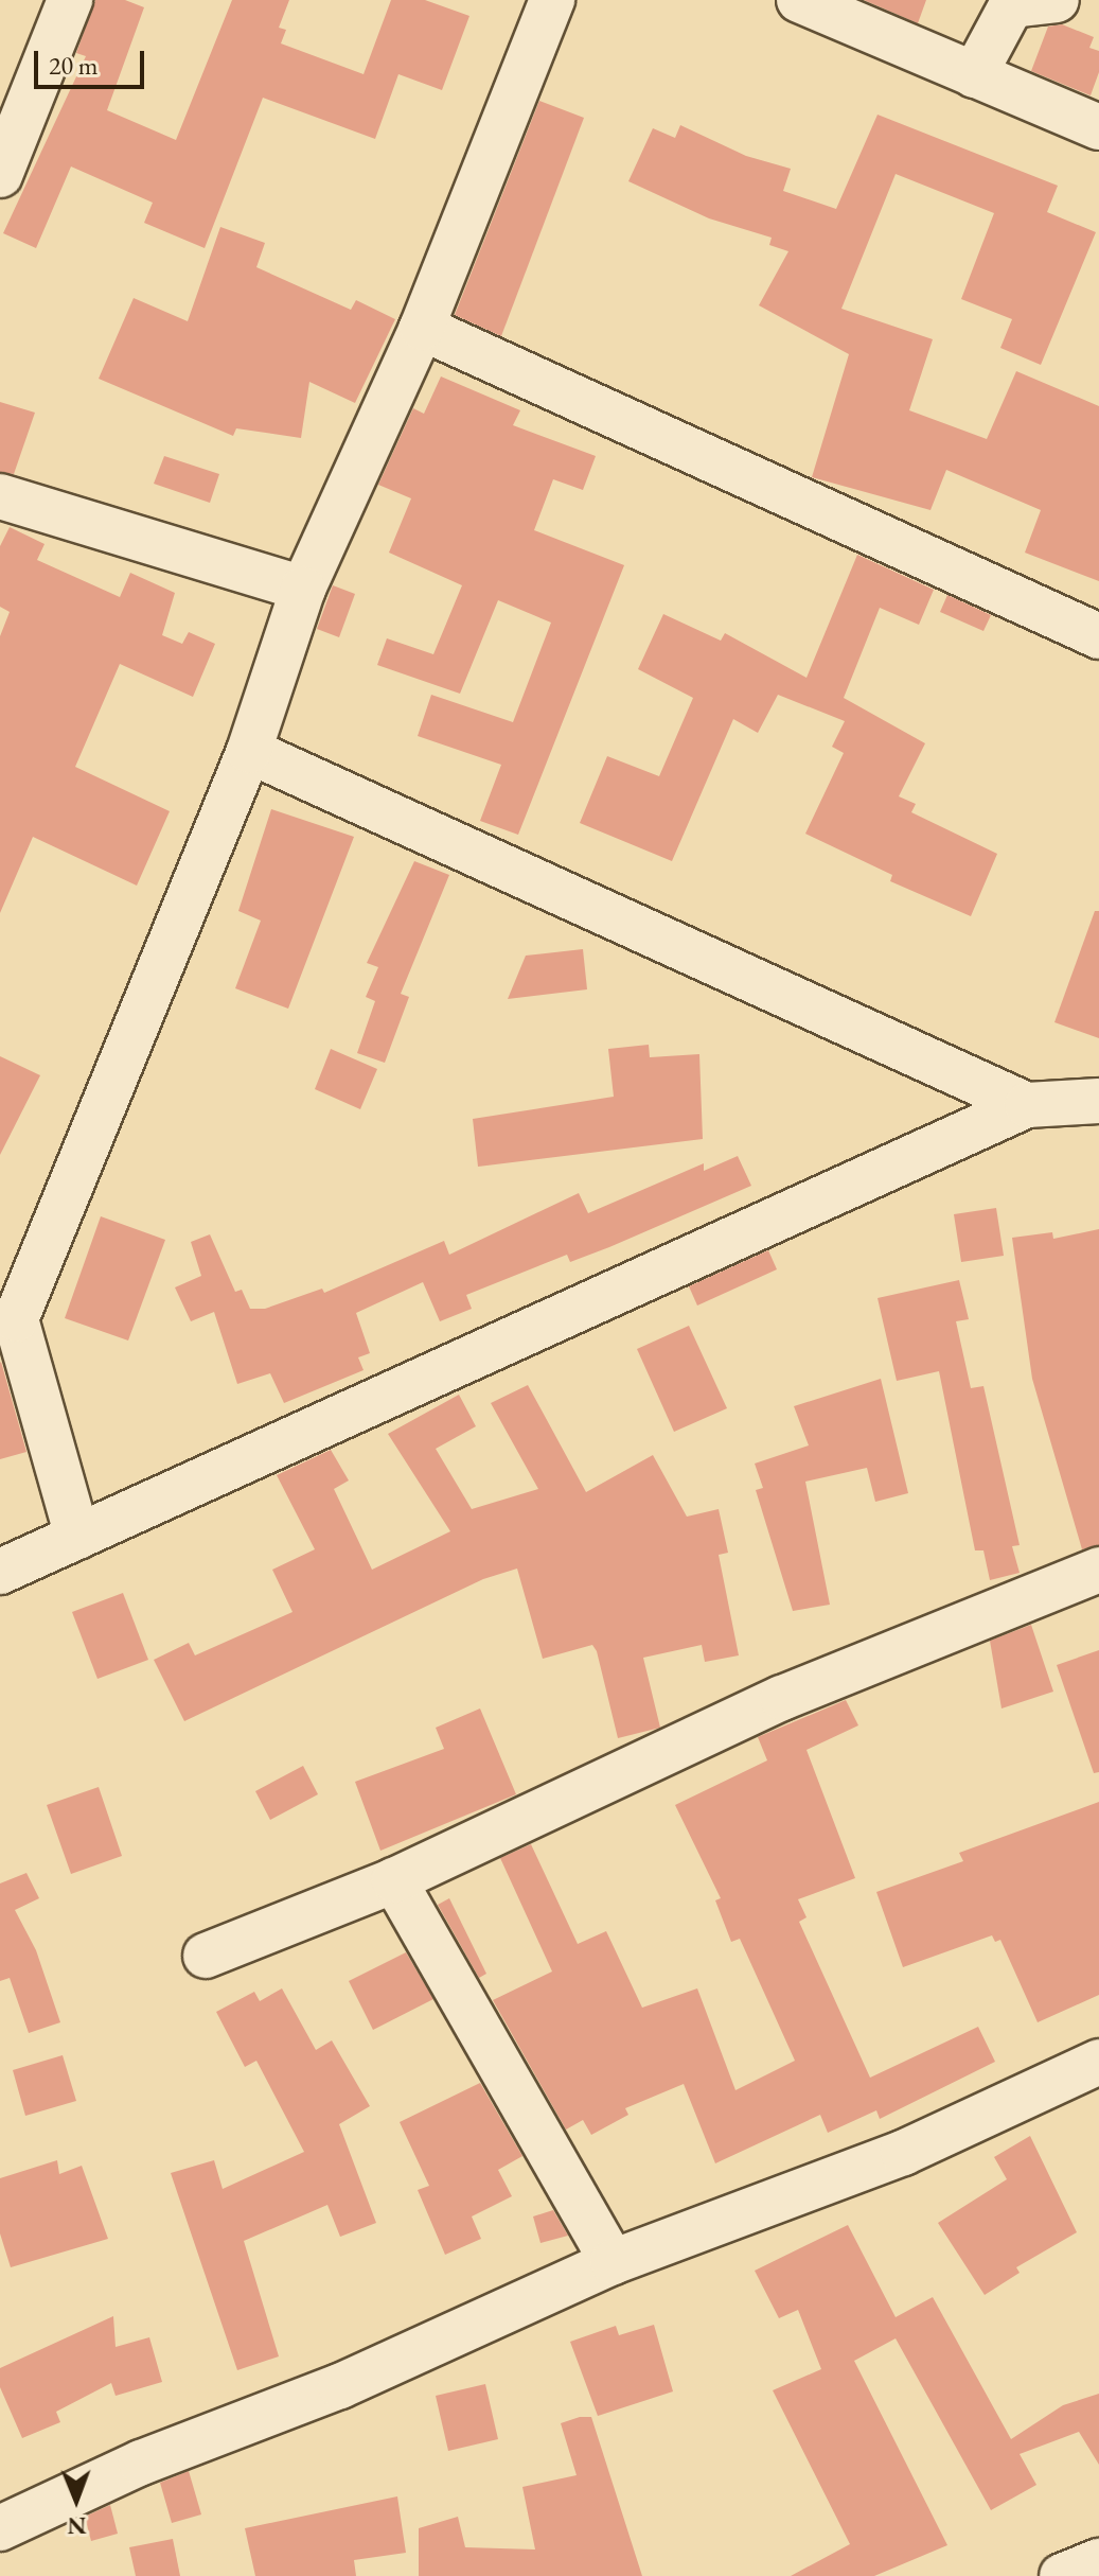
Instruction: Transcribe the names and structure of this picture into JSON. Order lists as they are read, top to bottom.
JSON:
{
  "scale_bar": "20 m",
  "north": "bottom"
}
